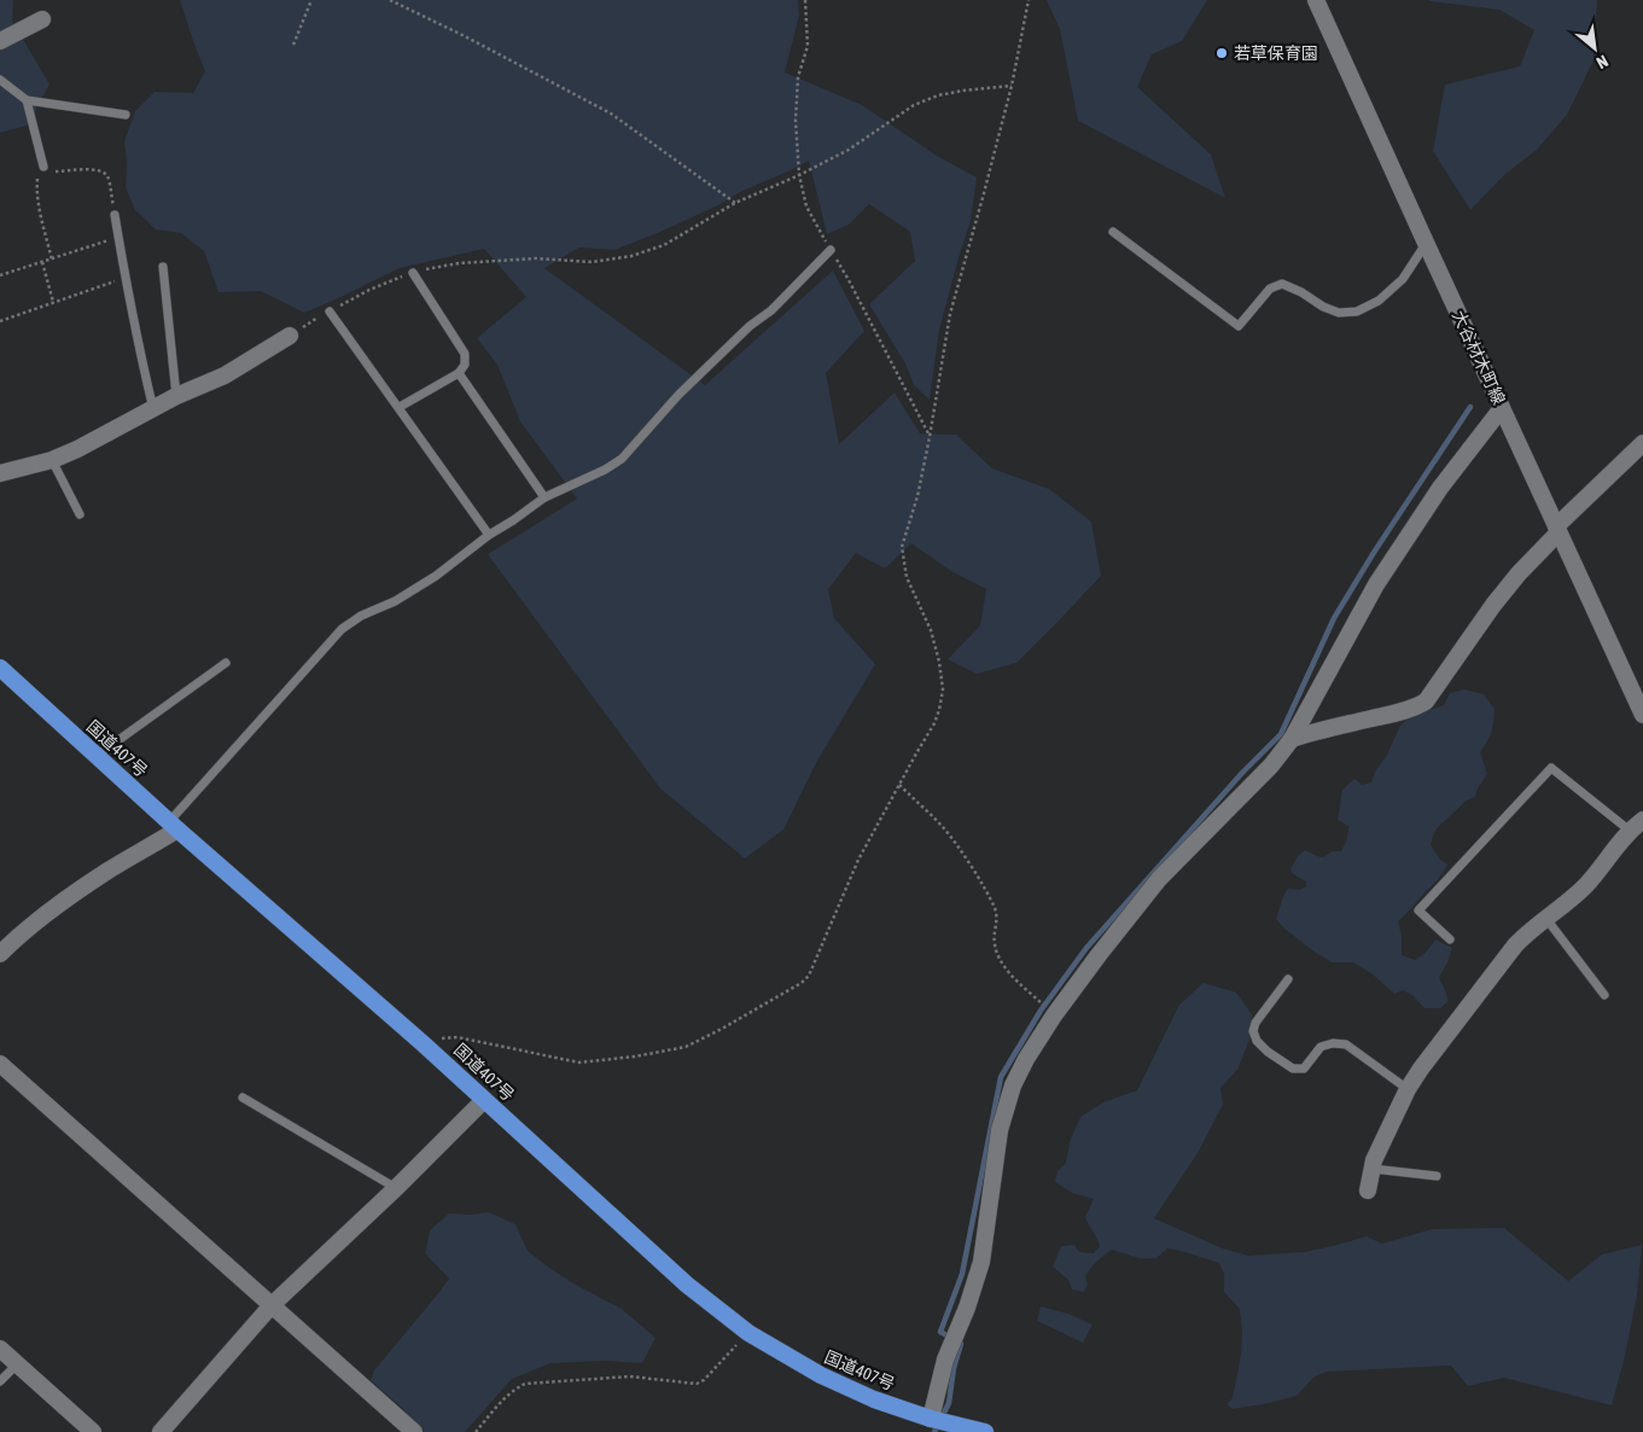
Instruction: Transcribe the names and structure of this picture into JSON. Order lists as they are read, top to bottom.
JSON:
{
  "streets": {
    "highway": ["国道407号"],
    "street": ["大谷材木町線"]
  },
  "places": ["若草保育園"],
  "north": "bottom right"
}
